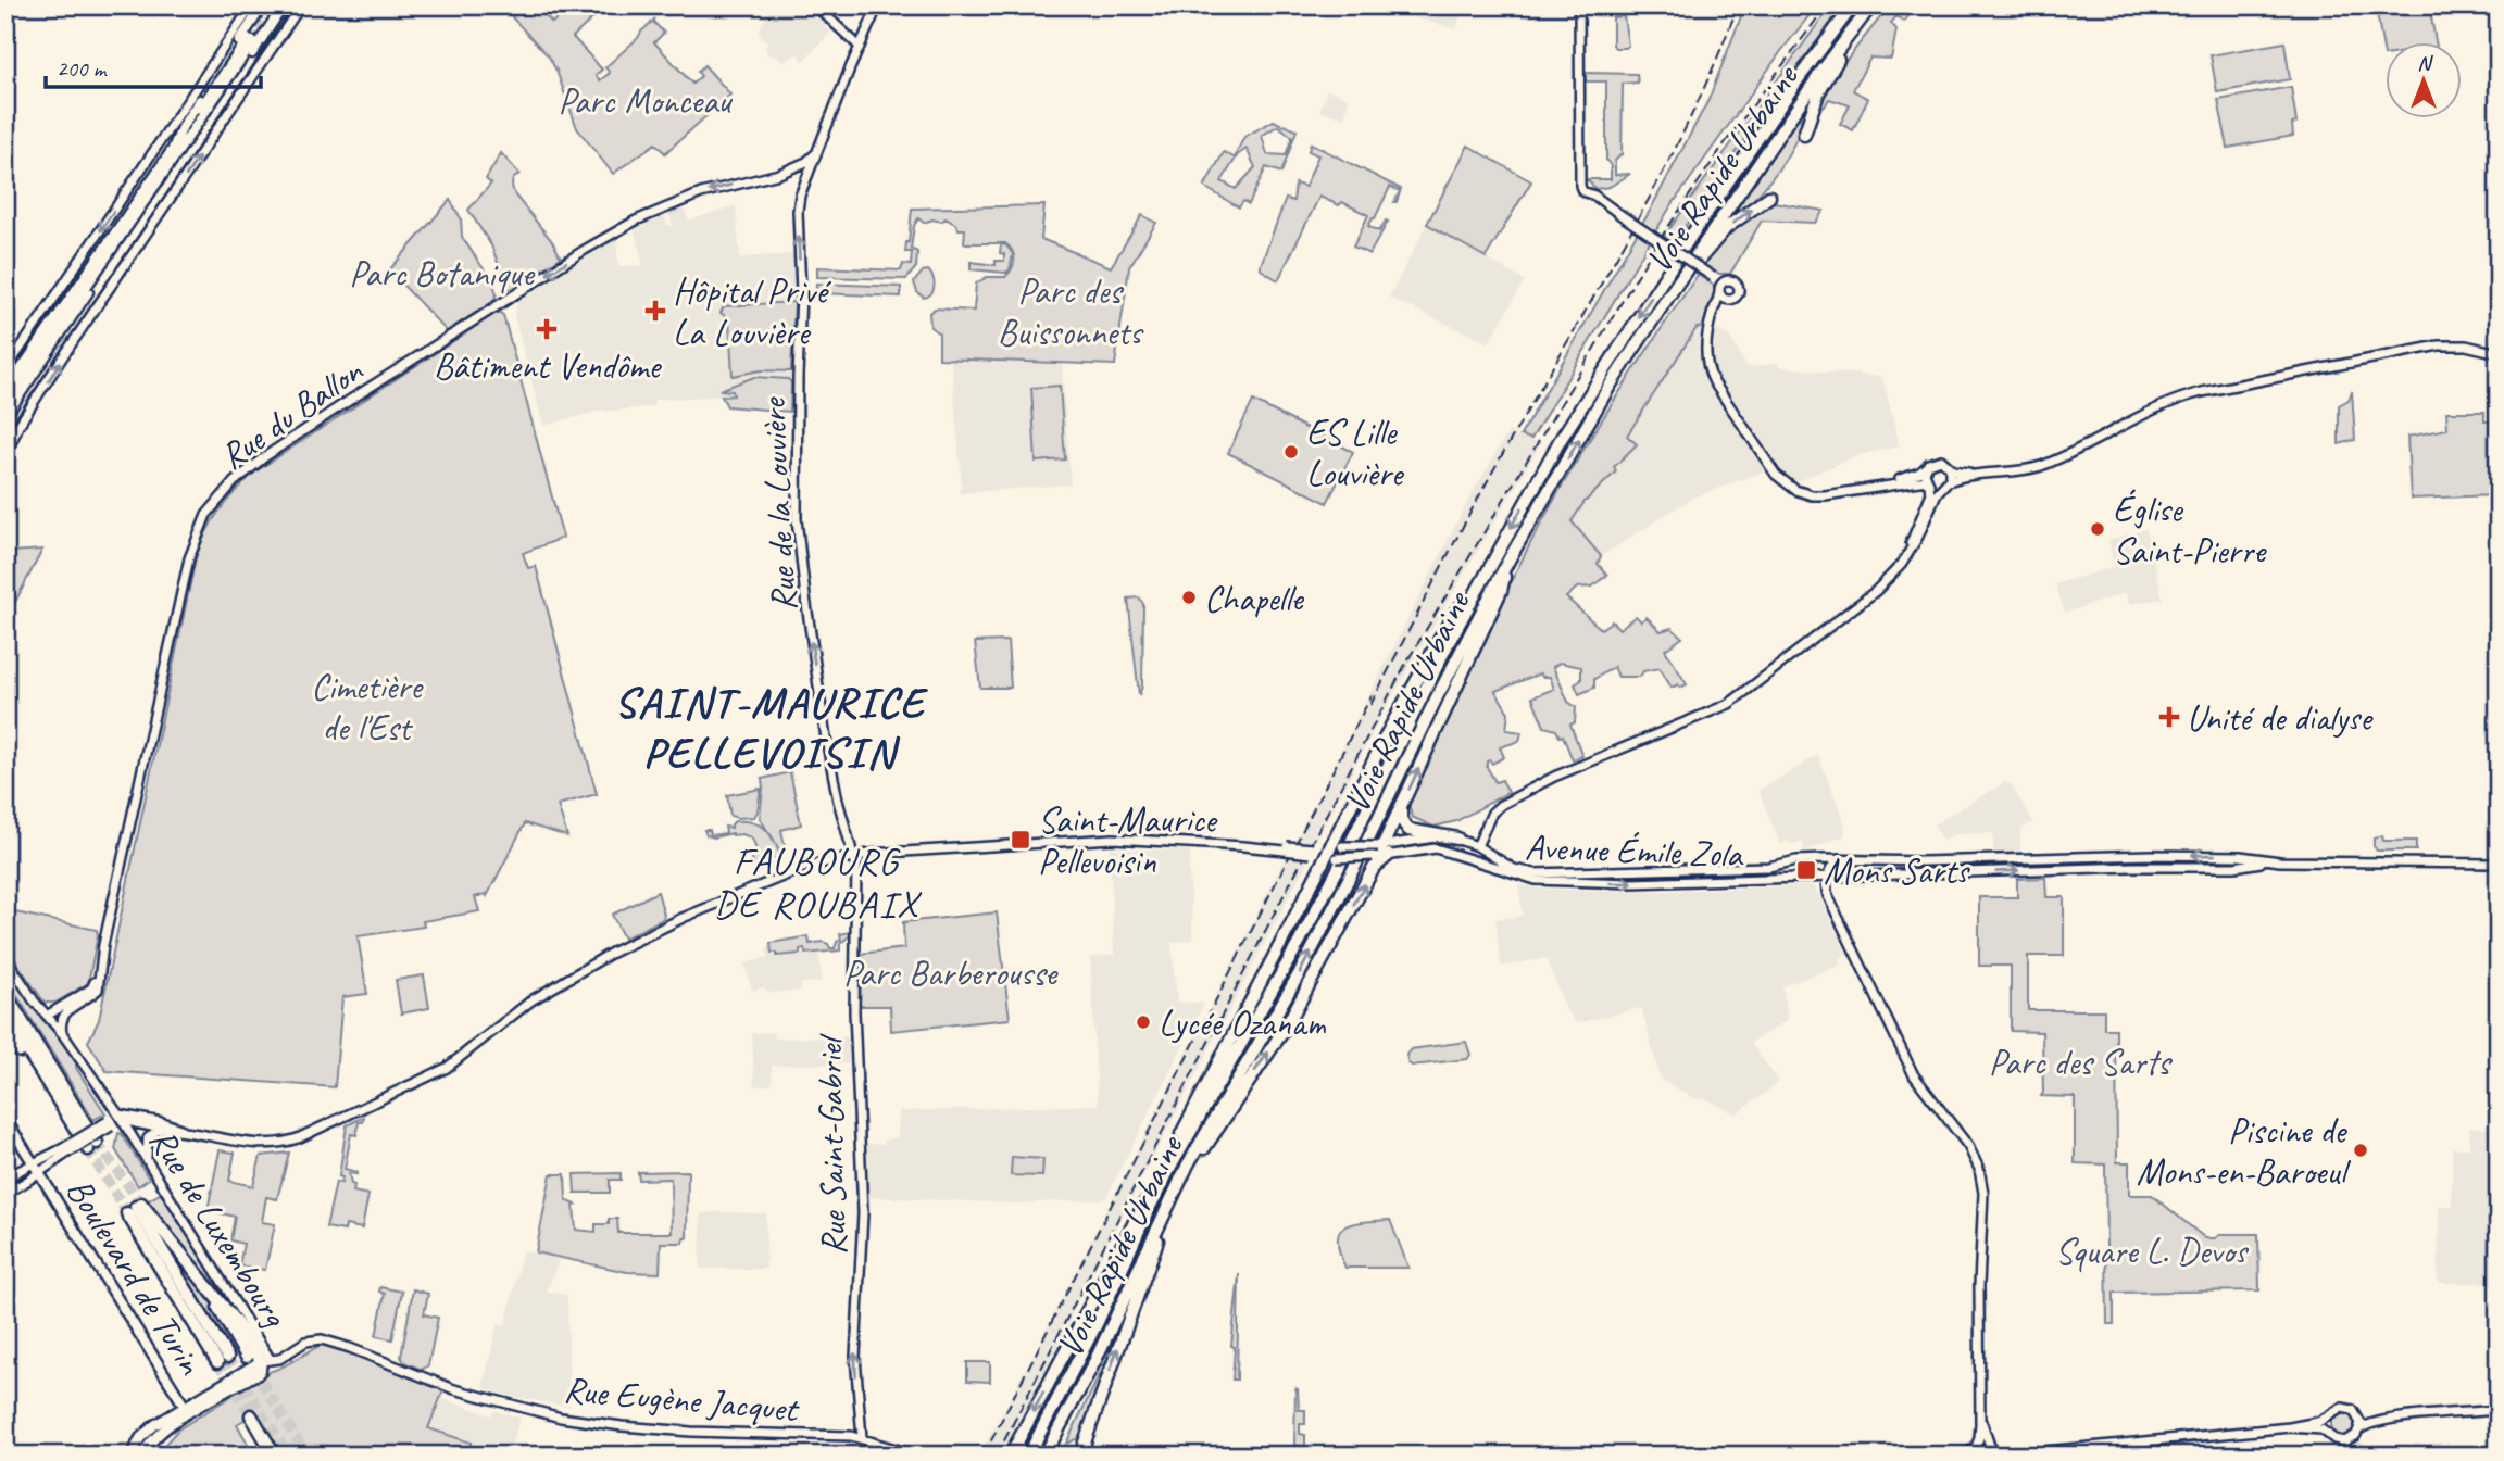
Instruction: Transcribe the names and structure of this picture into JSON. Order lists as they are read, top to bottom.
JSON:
{
  "streets": {
    "highway": ["Voie Rapide Urbaine"],
    "main road": ["Boulevard de Turin"],
    "street": [
      "Rue du Ballon",
      "Rue de la Louvière",
      "Avenue Émile Zola",
      "Rue Saint-Gabriel",
      "Rue de Luxembourg",
      "Rue Eugène Jacquet"
    ]
  },
  "crossings": [
    ["Rue du Ballon", "Rue de la Louvière"],
    ["Rue du Ballon", "Rue de Luxembourg"],
    ["Rue de la Louvière", "Rue Saint-Gabriel"],
    ["Rue Saint-Gabriel", "Rue Eugène Jacquet"],
    ["Rue de Luxembourg", "Rue Eugène Jacquet"]
  ],
  "one_way": ["Rue du Ballon", "Rue de la Louvière", "Rue Saint-Gabriel"],
  "districts": ["SAINT-MAURICE PELLEVOISIN", "FAUBOURG DE ROUBAIX"],
  "parks": [
    "Parc Monceau",
    "Parc Botanique",
    "Parc des Buissonnets",
    "Cimetière de l'Est",
    "Parc Barberousse",
    "Parc des Sarts",
    "Square L. Devos"
  ],
  "places": {
    "health": ["Hôpital Privé La Louvière", "Bâtiment Vendôme", "Unité de dialyse"],
    "other": [
      "ES Lille Louvière",
      "Église Saint-Pierre",
      "Chapelle",
      "Lycée Ozanam",
      "Piscine de Mons-en-Baroeul"
    ],
    "transit": ["Saint-Maurice Pellevoisin", "Mons Sarts"]
  },
  "scale_bar": "200 m",
  "north": "top"
}
